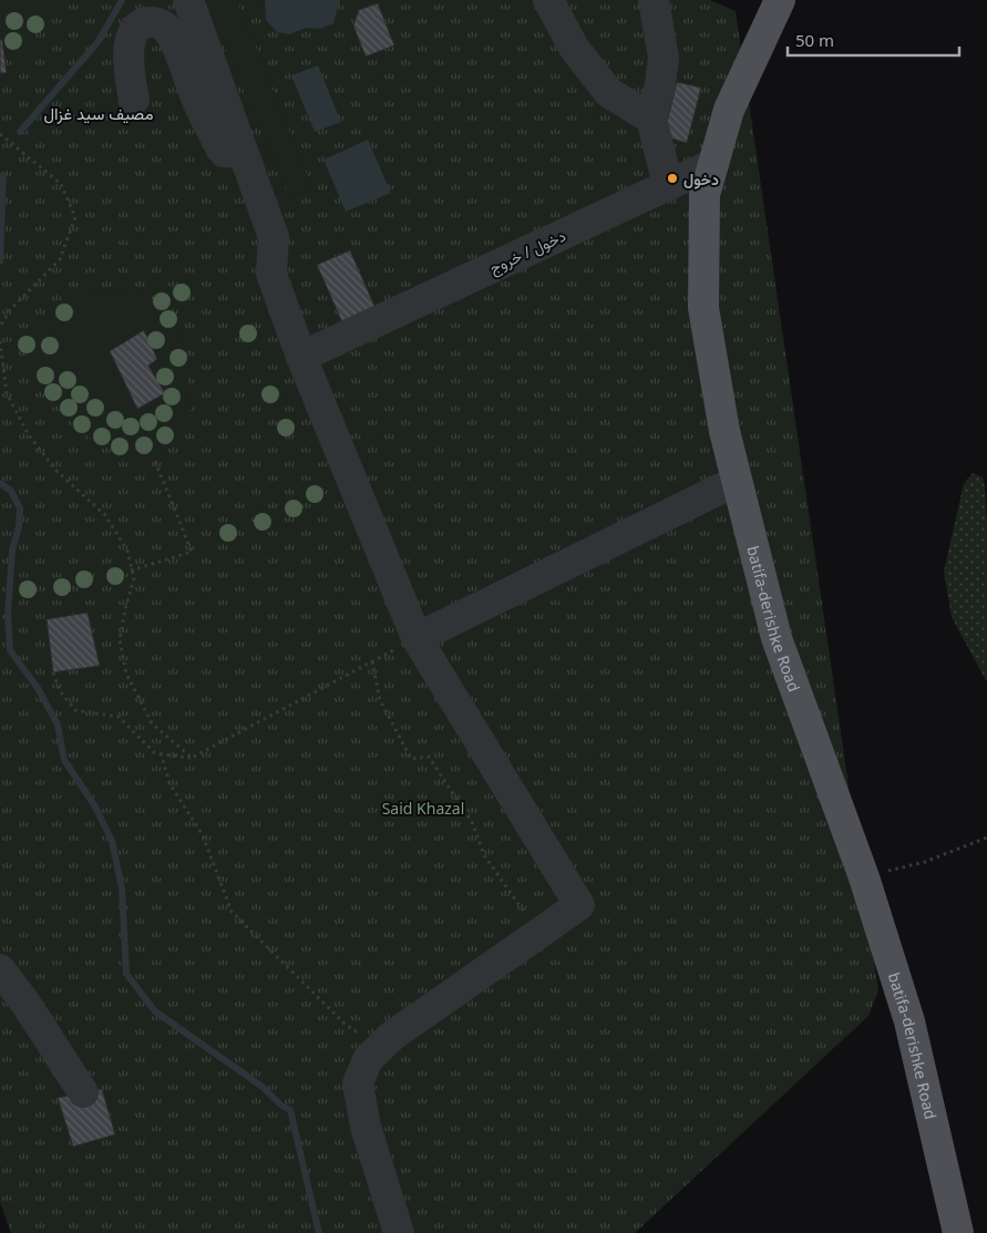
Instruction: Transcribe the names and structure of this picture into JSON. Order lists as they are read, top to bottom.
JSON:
{
  "streets": {
    "main road": ["batifa-derishke Road"],
    "street": ["دخول / خروج"]
  },
  "crossings": [
    ["دخول / خروج", "batifa-derishke Road"]
  ],
  "districts": ["مصيف سيد غزال"],
  "parks": ["Said Khazal"],
  "places": ["دخول"],
  "scale_bar": "50 m"
}
